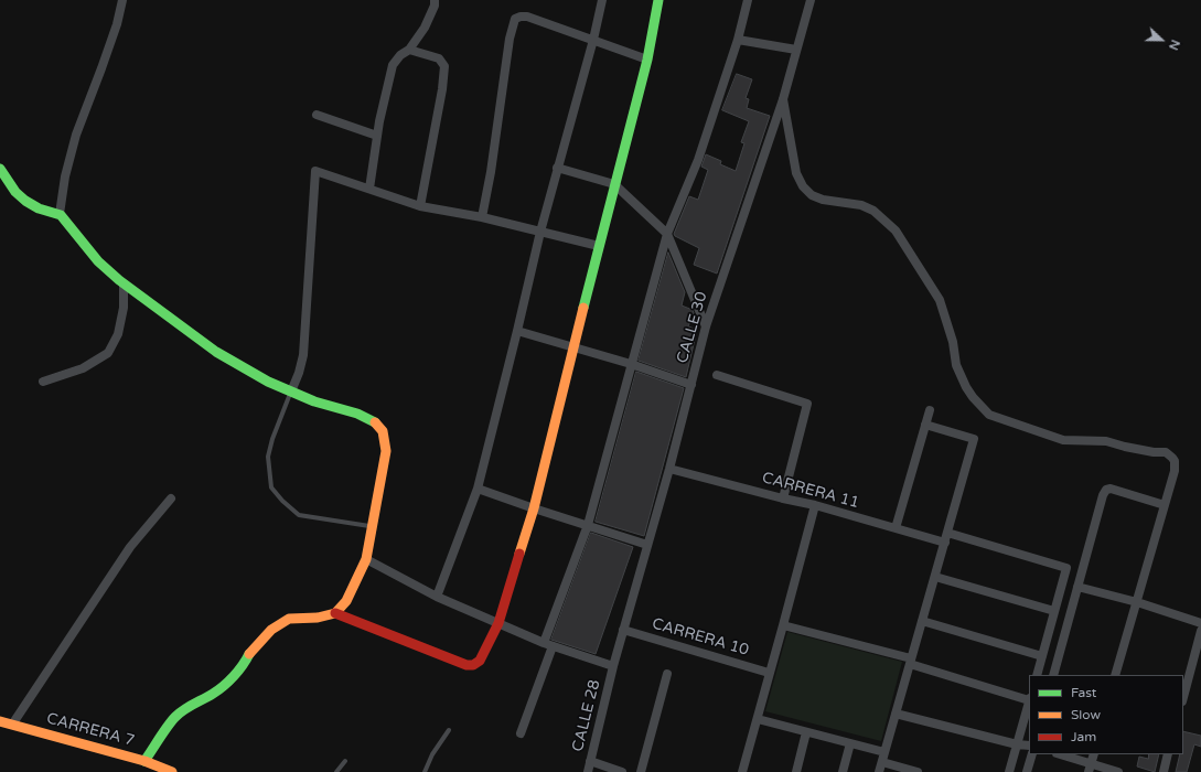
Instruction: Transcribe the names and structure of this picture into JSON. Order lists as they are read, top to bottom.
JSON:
{
  "streets": {
    "street": [
      "CALLE 30",
      "CARRERA 11",
      "CARRERA 10",
      "CALLE 28",
      "CARRERA 7"
    ]
  },
  "crossings": [
    ["CALLE 30", "CARRERA 11"],
    ["CALLE 30", "CARRERA 10"],
    ["CALLE 30", "CALLE 28"]
  ],
  "legend": ["Fast", "Slow", "Jam"],
  "north": "right"
}
